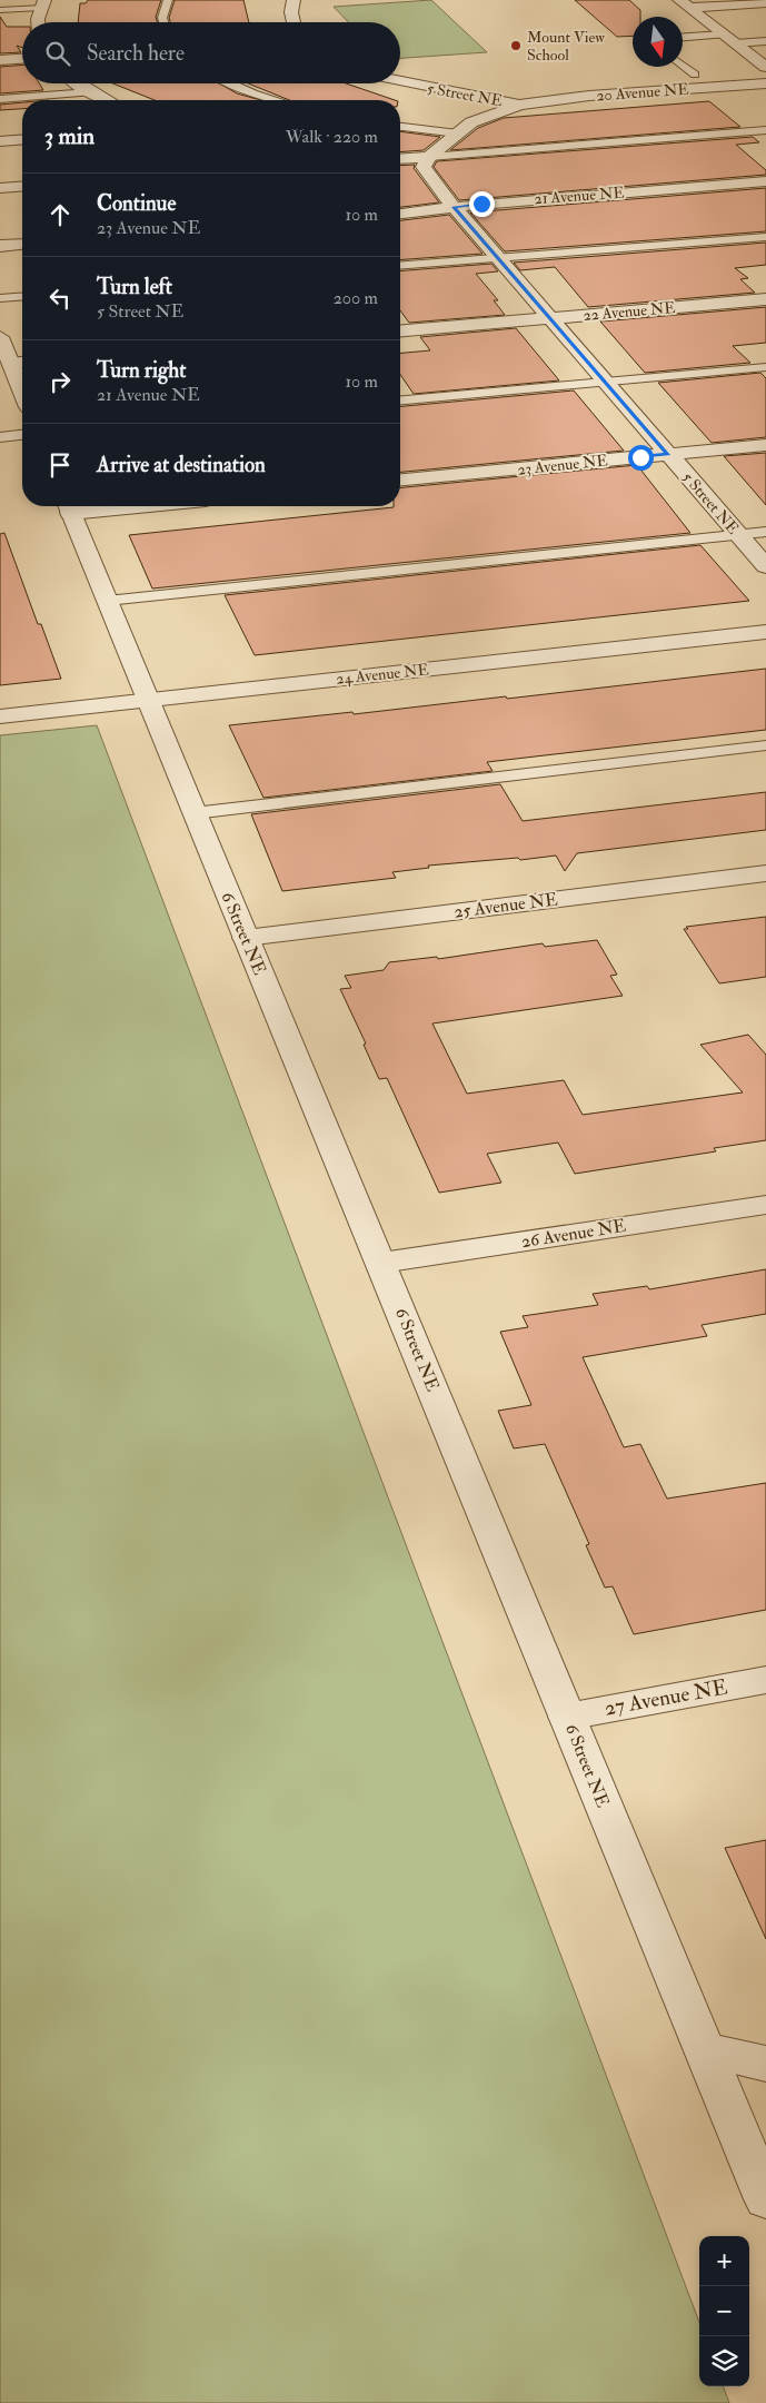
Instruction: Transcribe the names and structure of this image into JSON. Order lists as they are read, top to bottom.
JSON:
{
  "streets": {
    "street": [
      "20 Avenue NE",
      "5 Street NE",
      "21 Avenue NE",
      "22 Avenue NE",
      "23 Avenue NE",
      "24 Avenue NE",
      "25 Avenue NE",
      "6 Street NE",
      "26 Avenue NE",
      "27 Avenue NE"
    ]
  },
  "crossings": [
    ["20 Avenue NE", "5 Street NE"],
    ["5 Street NE", "21 Avenue NE"],
    ["5 Street NE", "22 Avenue NE"],
    ["5 Street NE", "23 Avenue NE"],
    ["24 Avenue NE", "6 Street NE"],
    ["25 Avenue NE", "6 Street NE"],
    ["6 Street NE", "26 Avenue NE"],
    ["6 Street NE", "27 Avenue NE"]
  ],
  "places": ["Mount View School"],
  "north": "bottom",
  "page": {
    "search": "Search here",
    "heading": ["3 min", "Walk · 220 m"],
    "list": [
      ["Continue", "23 Avenue NE", "10 m"],
      ["Turn left", "5 Street NE", "200 m"],
      ["Turn right", "21 Avenue NE", "10 m"],
      "Arrive at destination"
    ],
    "map_buttons": ["+", "−"]
  }
}
